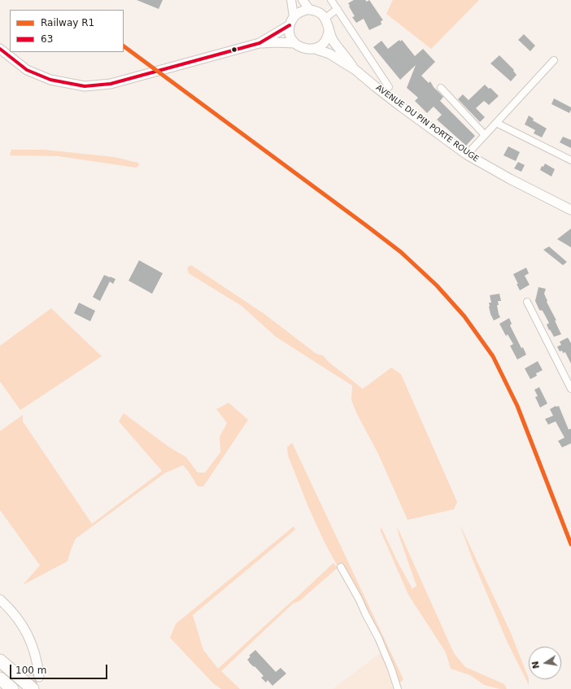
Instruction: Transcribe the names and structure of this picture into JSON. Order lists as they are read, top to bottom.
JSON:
{
  "streets": {
    "main road": ["AVENUE DU PIN PORTE ROUGE"]
  },
  "lines": ["transit line 63", "rail line R1"],
  "legend": ["Railway R1", "63"],
  "scale_bar": "100 m",
  "north": "left"
}
